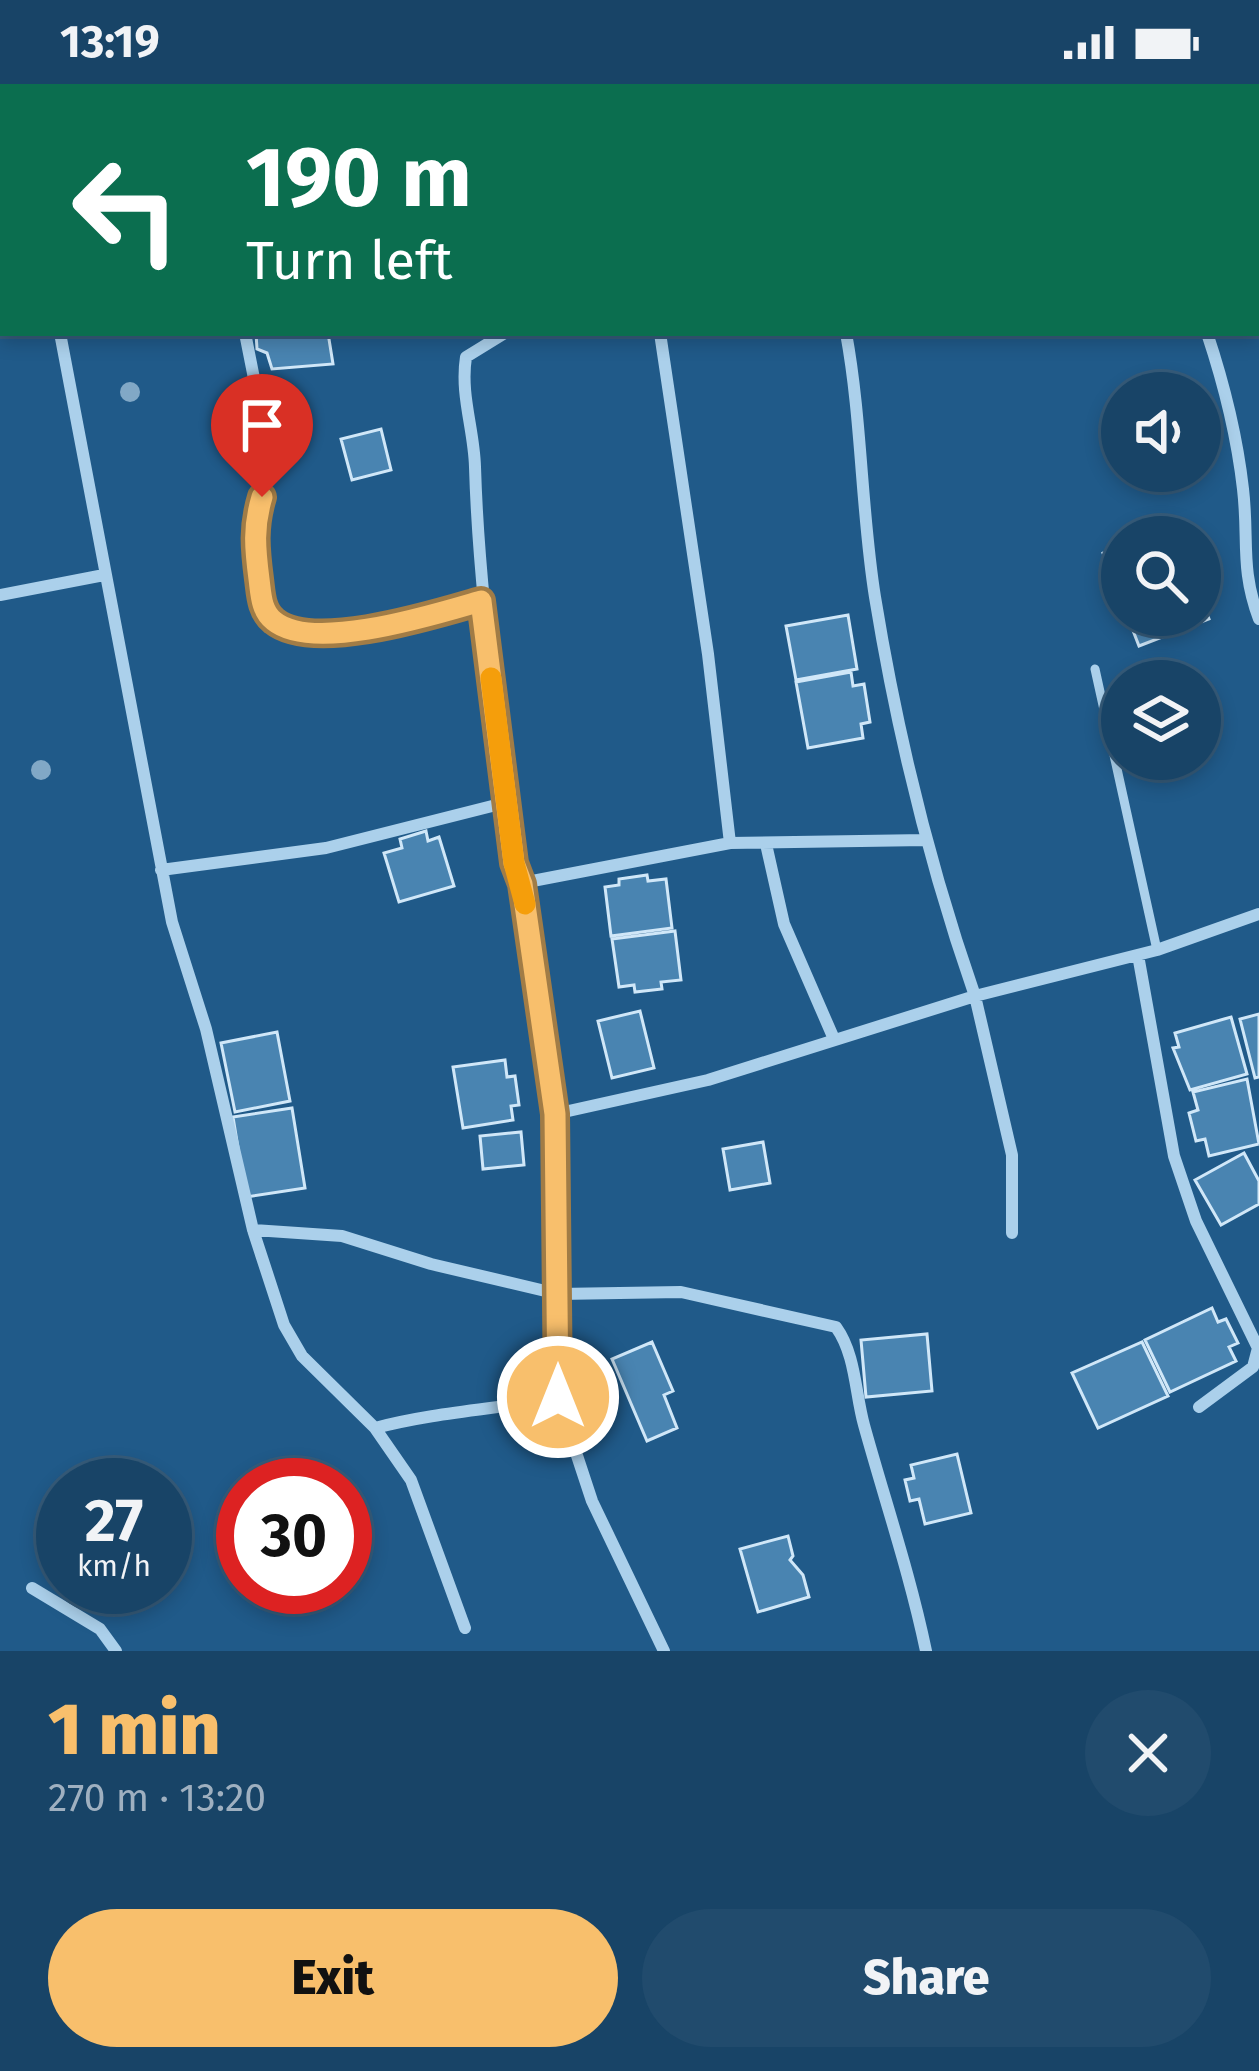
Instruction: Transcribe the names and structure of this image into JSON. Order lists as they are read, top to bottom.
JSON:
{
  "page": {
    "status": "13:19",
    "turn": ["190 m", "Turn left"],
    "speed": "27 km/h",
    "limit": "30",
    "heading": ["1 min", "270 m · 13:20"],
    "buttons": ["Exit", "Share"]
  }
}
